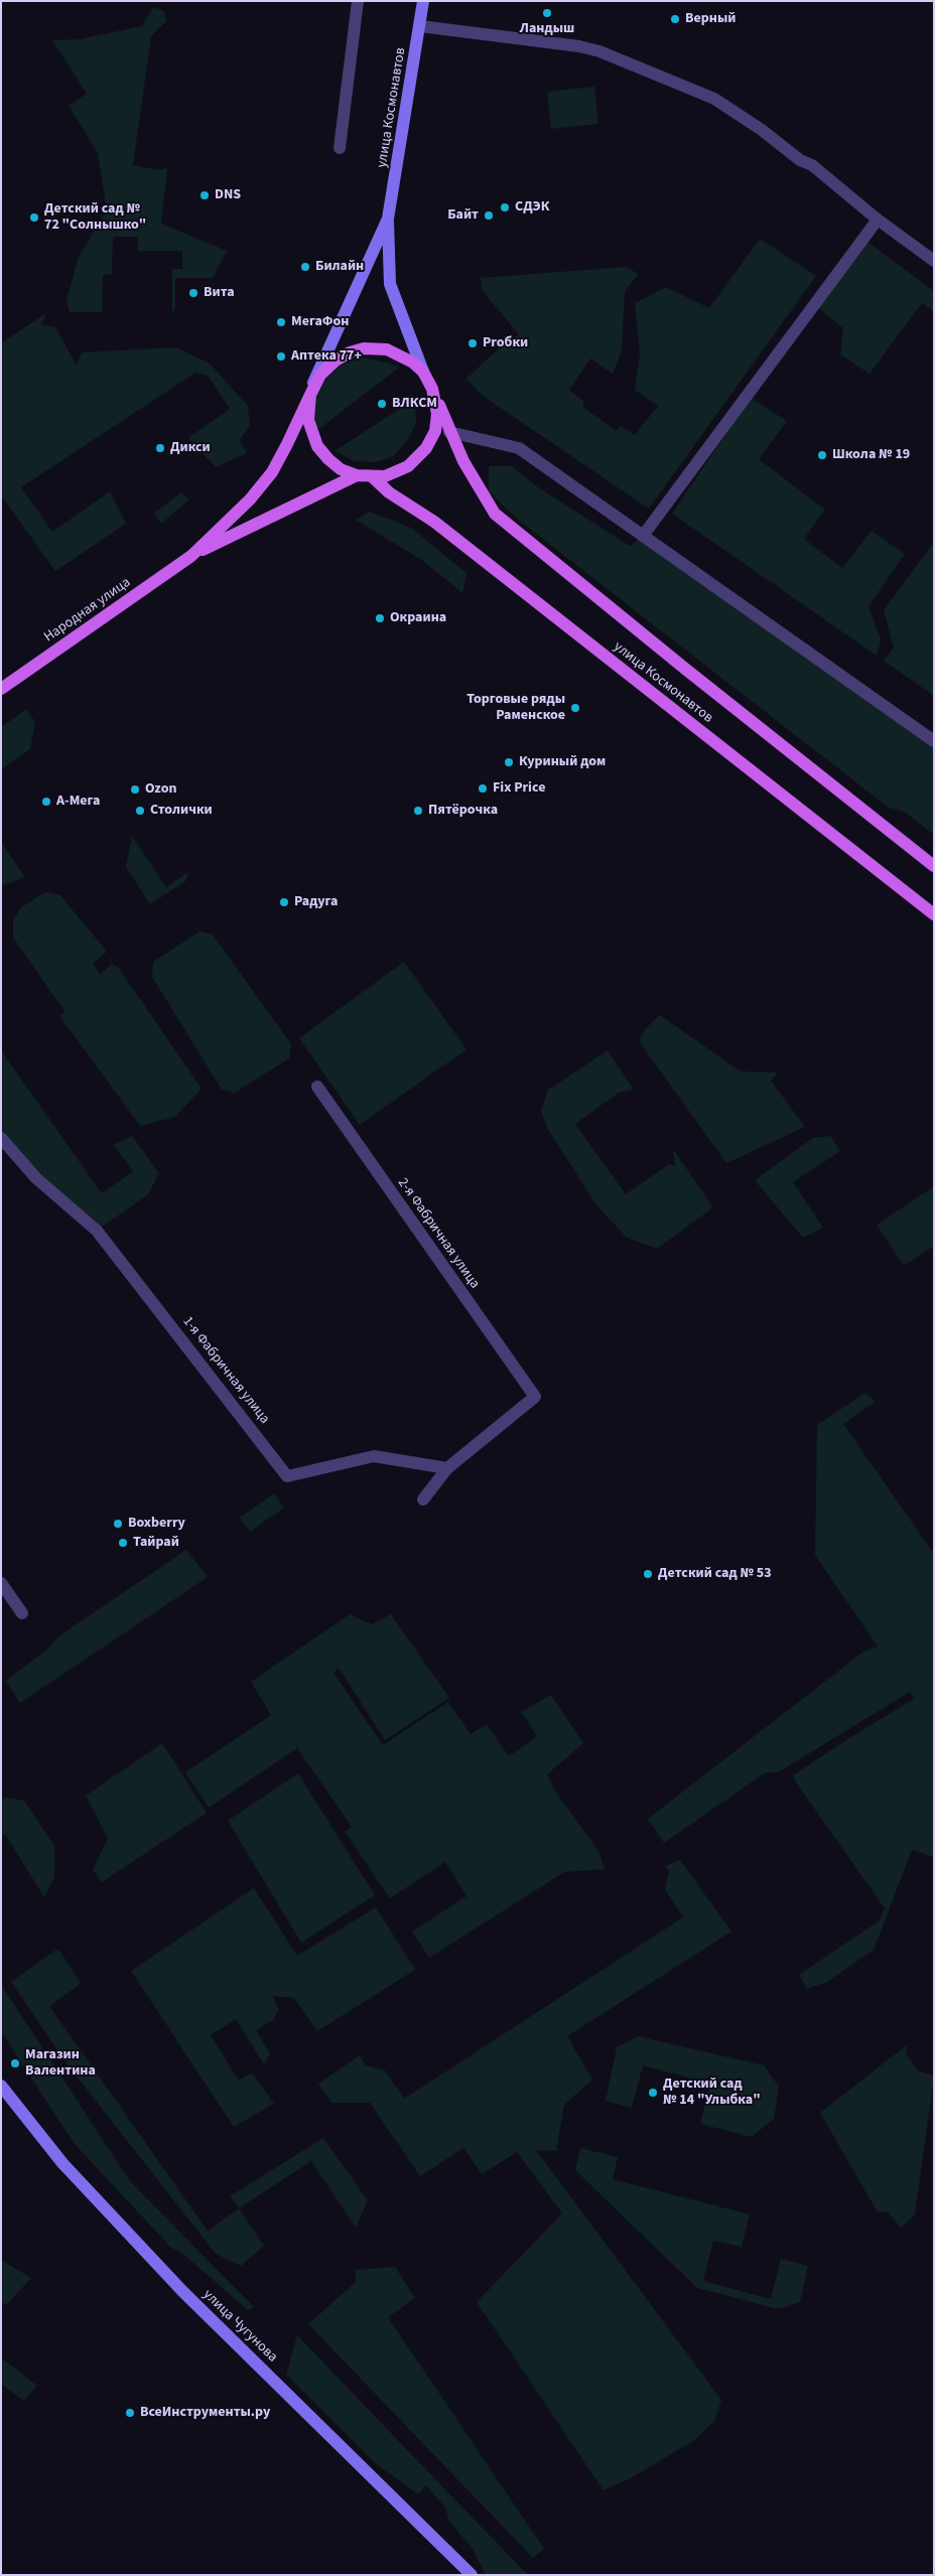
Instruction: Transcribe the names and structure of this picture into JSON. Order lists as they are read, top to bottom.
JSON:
{
  "streets": {
    "main road": ["улица Космонавтов", "Народная улица", "улица Чугунова"],
    "street": ["2-я Фабричная улица", "1-я Фабричная улица"]
  },
  "crossings": [
    ["улица Космонавтов", "Народная улица"],
    ["2-я Фабричная улица", "1-я Фабричная улица"]
  ],
  "places": [
    "Ландыш",
    "Верный",
    "DNS",
    "СДЭК",
    "Байт",
    "Детский сад № 72 \"Солнышко\"",
    "Билайн",
    "Вита",
    "МегаФон",
    "Proбки",
    "Аптека 77+",
    "ВЛКСМ",
    "Дикси",
    "Школа № 19",
    "Окраина",
    "Торговые ряды Раменское",
    "Куриный дом",
    "Fix Price",
    "Ozon",
    "А-Мега",
    "Столички",
    "Пятёрочка",
    "Радуга",
    "Boxberry",
    "Тайрай",
    "Детский сад № 53",
    "Магазин Валентина",
    "Детский сад № 14 \"Улыбка\"",
    "ВсеИнструменты.ру"
  ]
}
